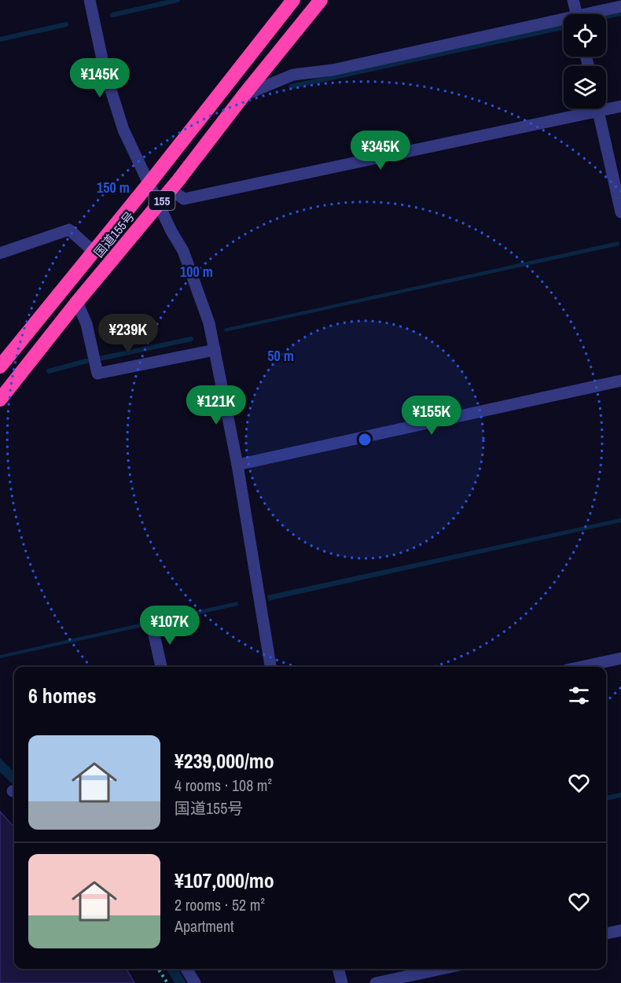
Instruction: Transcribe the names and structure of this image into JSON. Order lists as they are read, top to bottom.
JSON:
{
  "streets": {
    "highway": ["155", "国道155号"]
  },
  "page": {
    "price": [
      "¥145K",
      "¥345K",
      "¥239K",
      "¥121K",
      "¥155K",
      "¥107K"
    ],
    "heading": "6 homes",
    "list": [
      {
        "name": "¥239,000/mo",
        "note": "4 rooms · 108 m² · 国道155号"
      },
      {
        "name": "¥107,000/mo",
        "note": "2 rooms · 52 m² · Apartment"
      }
    ]
  },
  "rings": ["150 m", "100 m", "50 m"]
}
